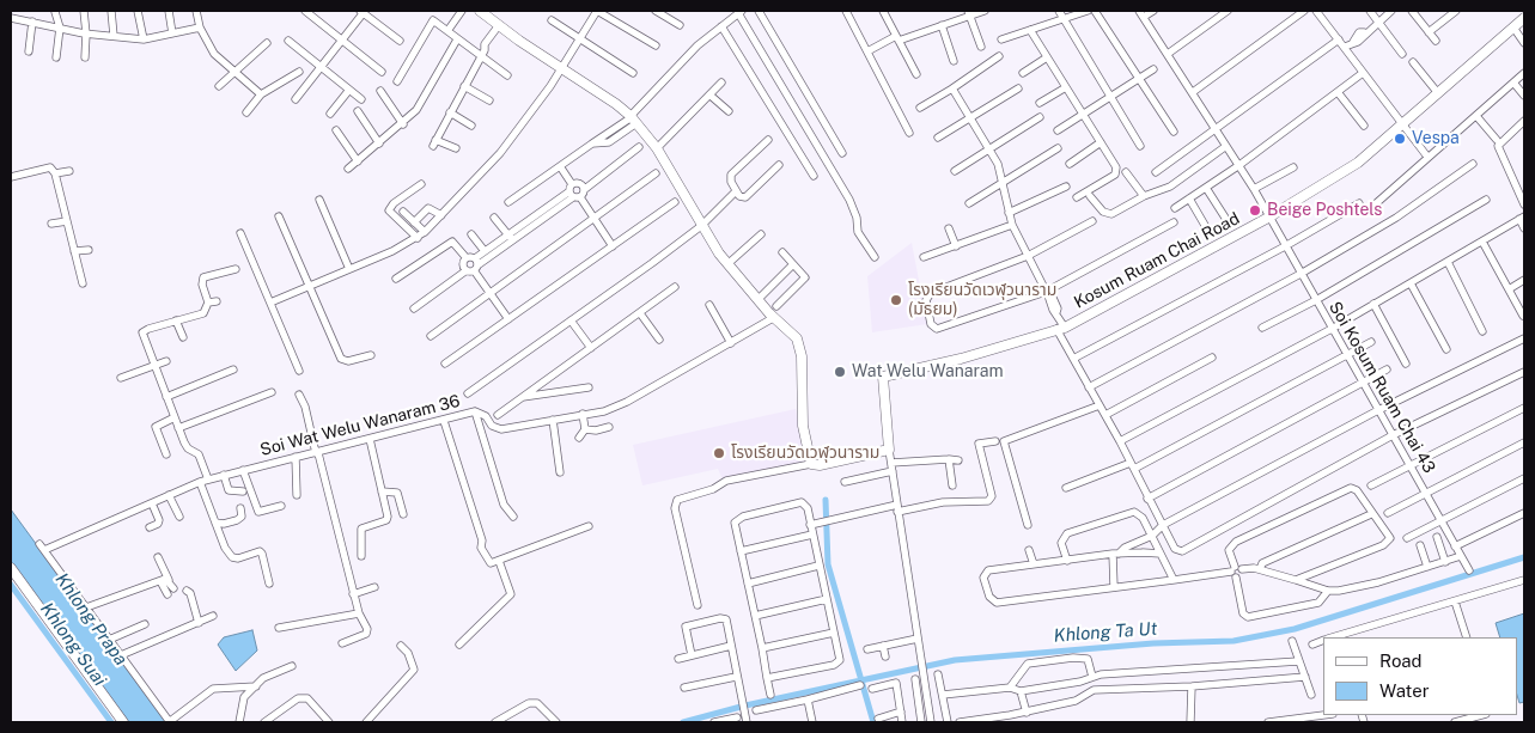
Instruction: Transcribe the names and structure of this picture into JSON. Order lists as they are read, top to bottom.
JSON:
{
  "streets": {
    "street": ["Kosum Ruam Chai Road", "Soi Kosum Ruam Chai 43", "Soi Wat Welu Wanaram 36"]
  },
  "crossings": [
    ["Kosum Ruam Chai Road", "Soi Kosum Ruam Chai 43"]
  ],
  "water": ["Khlong Prapa", "Khlong Ta Ut", "Khlong Suai"],
  "places": [
    "Vespa",
    "Beige Poshtels",
    "โรงเรียนวัดเวฬุวนาราม (มัธยม)",
    "Wat Welu Wanaram",
    "โรงเรียนวัดเวฬุวนาราม"
  ],
  "legend": ["Road", "Water"]
}
